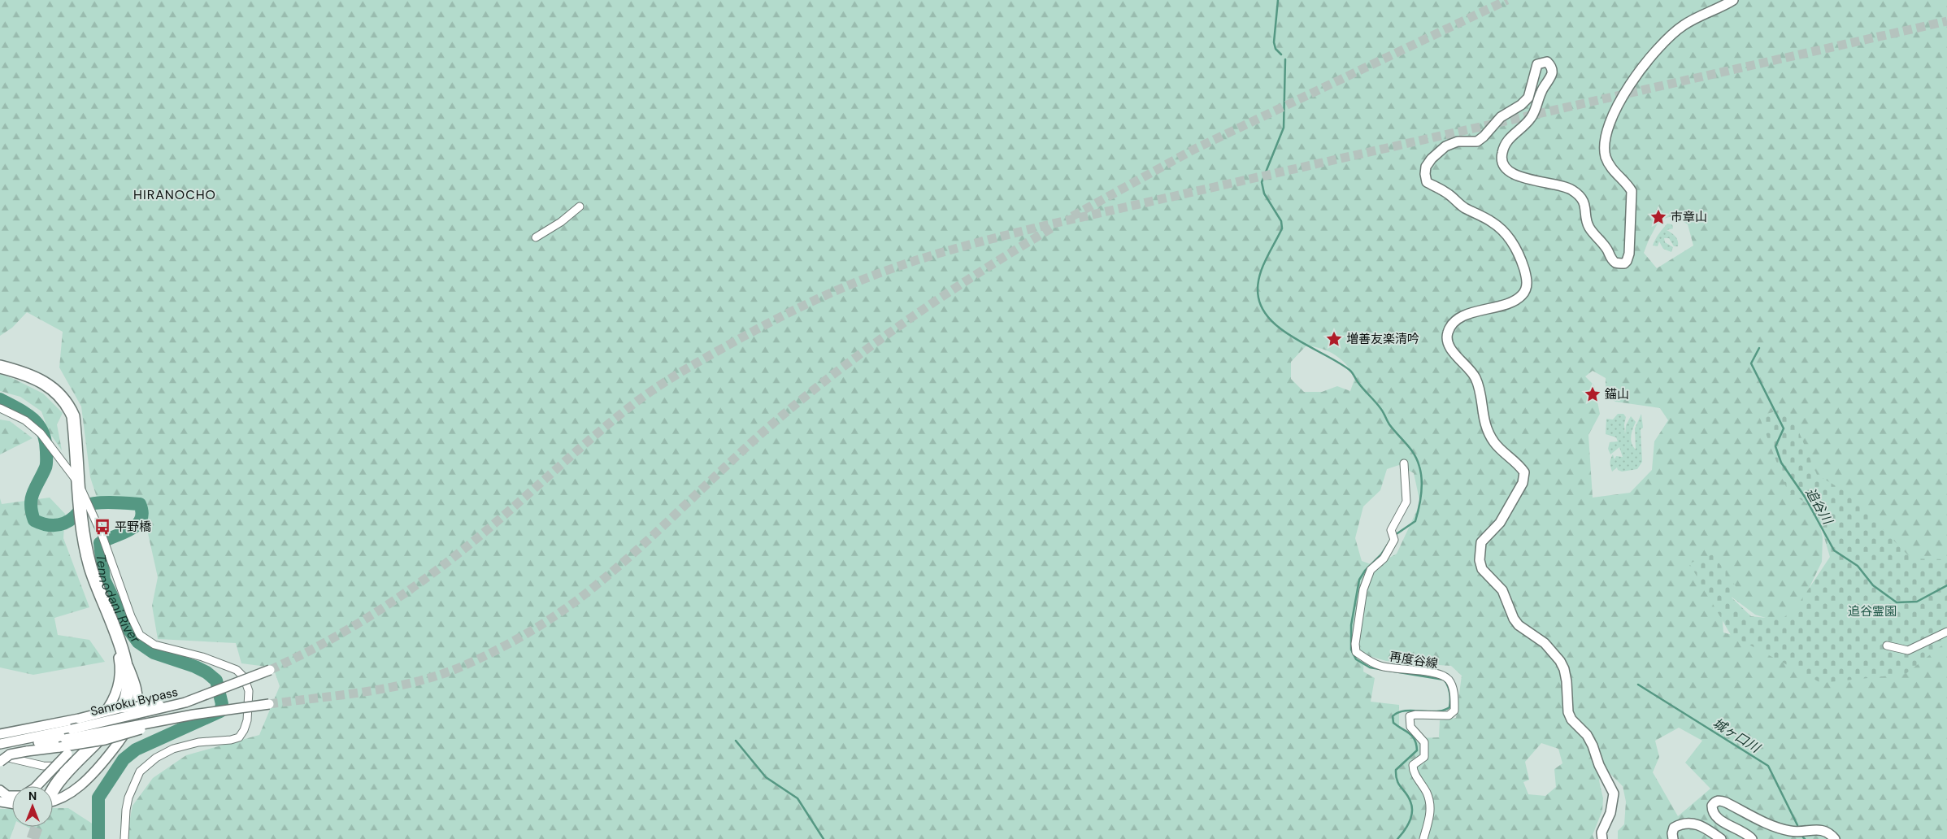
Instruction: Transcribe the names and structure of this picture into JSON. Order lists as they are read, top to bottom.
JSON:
{
  "streets": {
    "street": ["再度谷線", "Sanroku Bypass"]
  },
  "districts": ["HIRANOCHO"],
  "water": ["追谷川", "Tennodani River", "城ヶ口川"],
  "parks": ["追谷霊園"],
  "places": {
    "place": ["市章山", "増善友楽清吟", "錨山"],
    "bus stop": ["平野橋"]
  },
  "north": "top"
}
